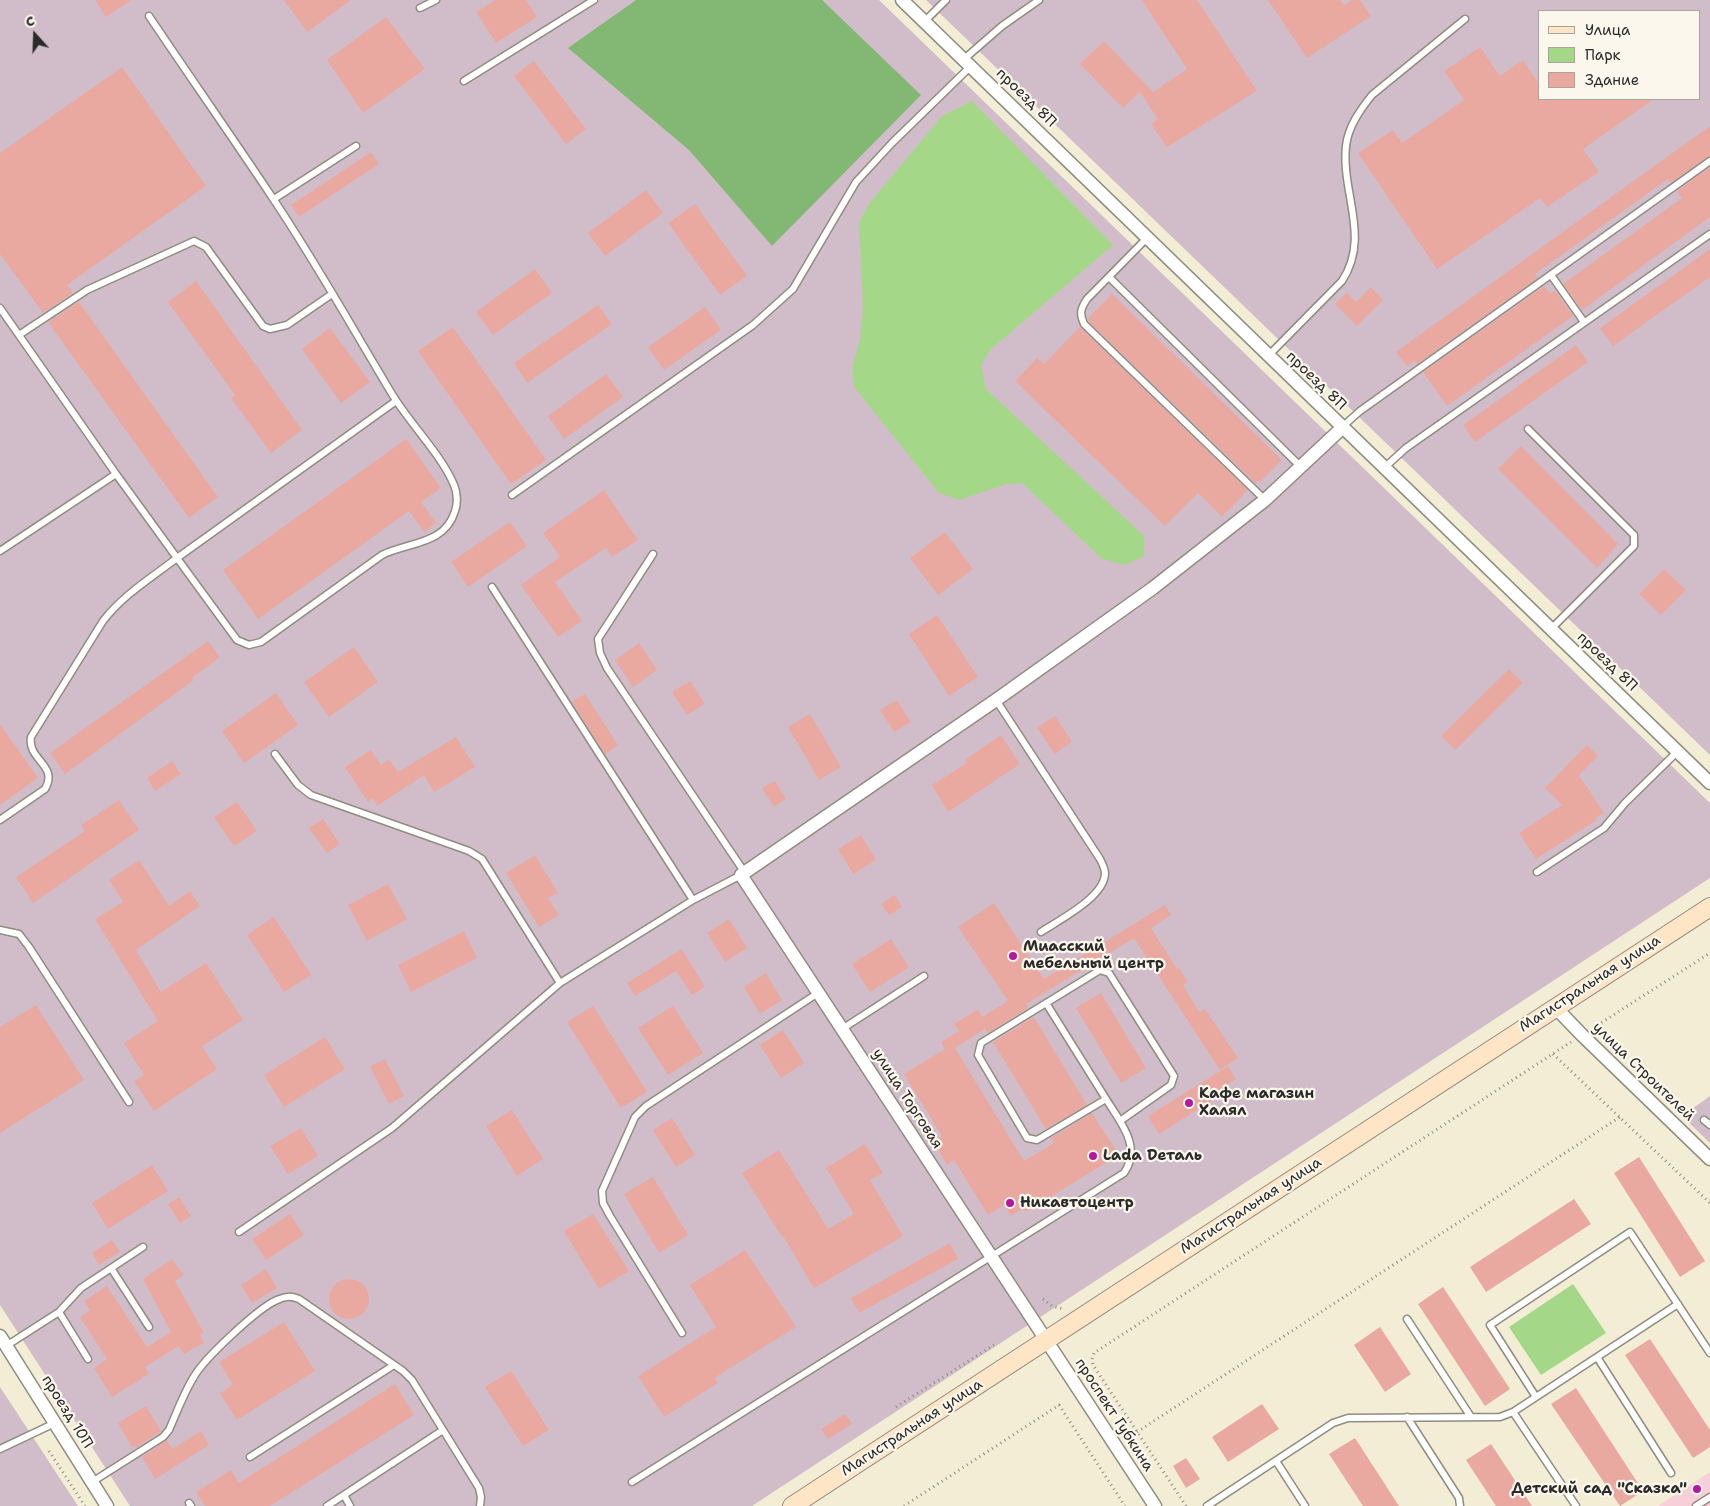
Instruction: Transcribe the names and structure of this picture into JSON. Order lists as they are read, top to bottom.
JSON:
{
  "streets": {
    "main road": ["Магистральная улица"],
    "street": [
      "проезд 8П",
      "улица Строителей",
      "улица Торговая",
      "проезд 10П",
      "проспект Губкина"
    ]
  },
  "crossings": [
    ["Магистральная улица", "улица Строителей"],
    ["Магистральная улица", "улица Торговая"],
    ["Магистральная улица", "проспект Губкина"],
    ["улица Торговая", "проспект Губкина"]
  ],
  "places": [
    "Миасский мебельный центр",
    "Кафе магазин Халял",
    "Lada Dеталь",
    "Никавтоцентр",
    "Детский сад \"Сказка\""
  ],
  "legend": ["Улица", "Парк", "Здание"],
  "north": "top"
}
